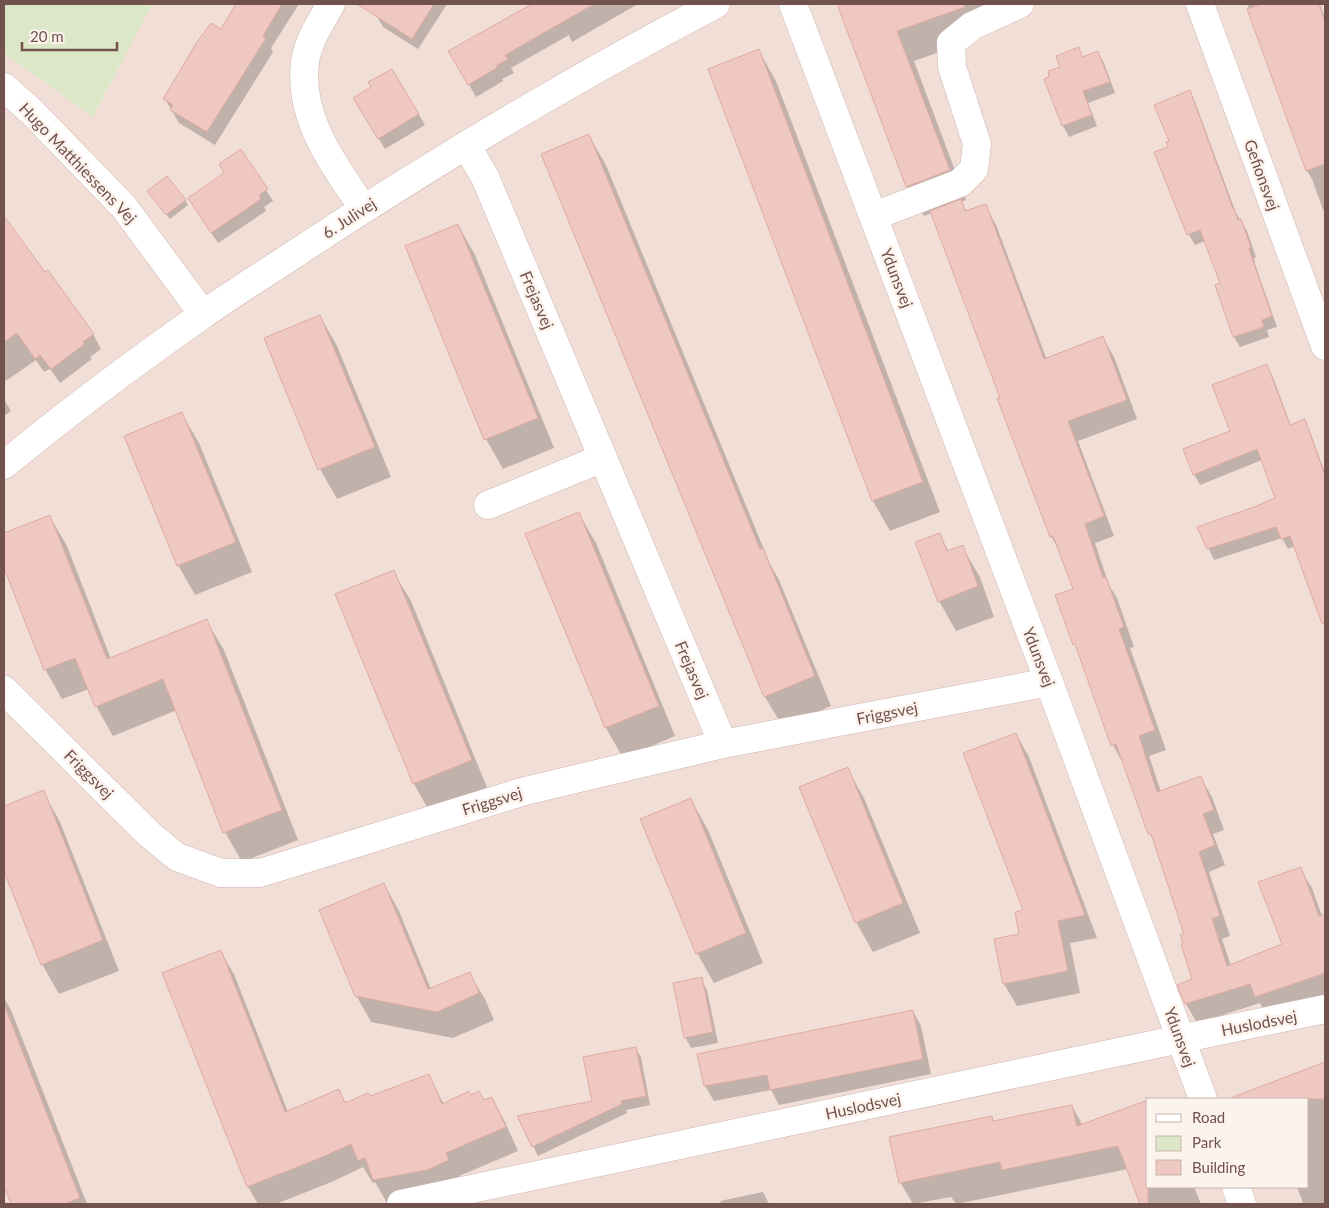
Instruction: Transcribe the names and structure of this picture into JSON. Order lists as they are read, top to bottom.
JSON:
{
  "streets": {
    "street": [
      "Hugo Matthiessens Vej",
      "Gefionsvej",
      "6. Julivej",
      "Ydunsvej",
      "Frejasvej",
      "Friggsvej",
      "Huslodsvej"
    ]
  },
  "crossings": [
    ["Hugo Matthiessens Vej", "6. Julivej"],
    ["6. Julivej", "Frejasvej"],
    ["Ydunsvej", "Friggsvej"],
    ["Ydunsvej", "Huslodsvej"],
    ["Frejasvej", "Friggsvej"]
  ],
  "legend": ["Road", "Park", "Building"],
  "scale_bar": "20 m"
}
